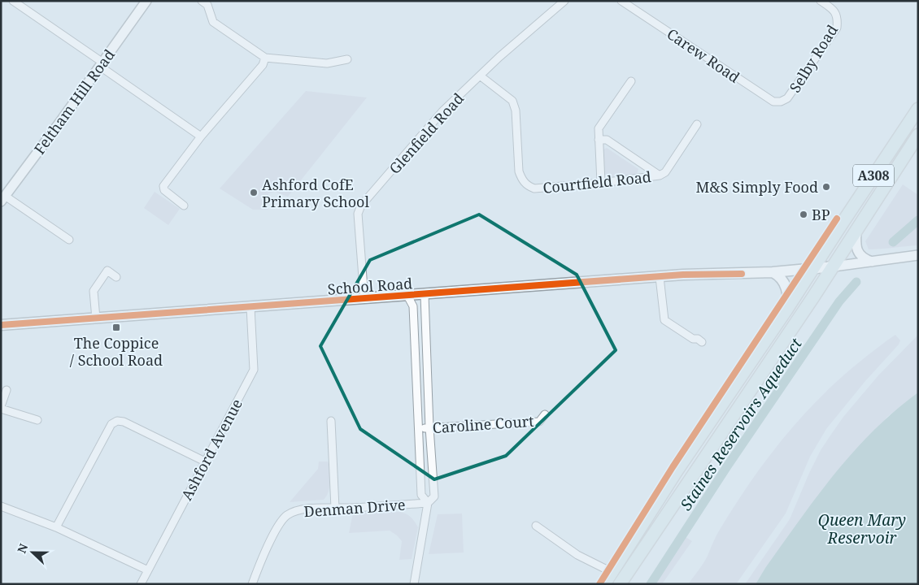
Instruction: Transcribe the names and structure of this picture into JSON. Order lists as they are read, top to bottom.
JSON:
{
  "streets": {
    "highway": ["A308"],
    "main road": ["School Road"],
    "street": [
      "Carew Road",
      "Selby Road",
      "Feltham Hill Road",
      "Glenfield Road",
      "Courtfield Road",
      "Caroline Court",
      "Ashford Avenue",
      "Denman Drive"
    ]
  },
  "crossings": [
    ["Carew Road", "Selby Road"],
    ["Glenfield Road", "Courtfield Road"],
    ["Glenfield Road", "School Road"],
    ["A308", "School Road"],
    ["School Road", "Ashford Avenue"],
    ["School Road", "Denman Drive"],
    ["Caroline Court", "Denman Drive"]
  ],
  "water": ["Staines Reservoirs Aqueduct", "Queen Mary Reservoir"],
  "places": {
    "other": ["M&S Simply Food", "Ashford CofE Primary School", "BP"],
    "transit": ["The Coppice / School Road"]
  },
  "north": "left"
}
